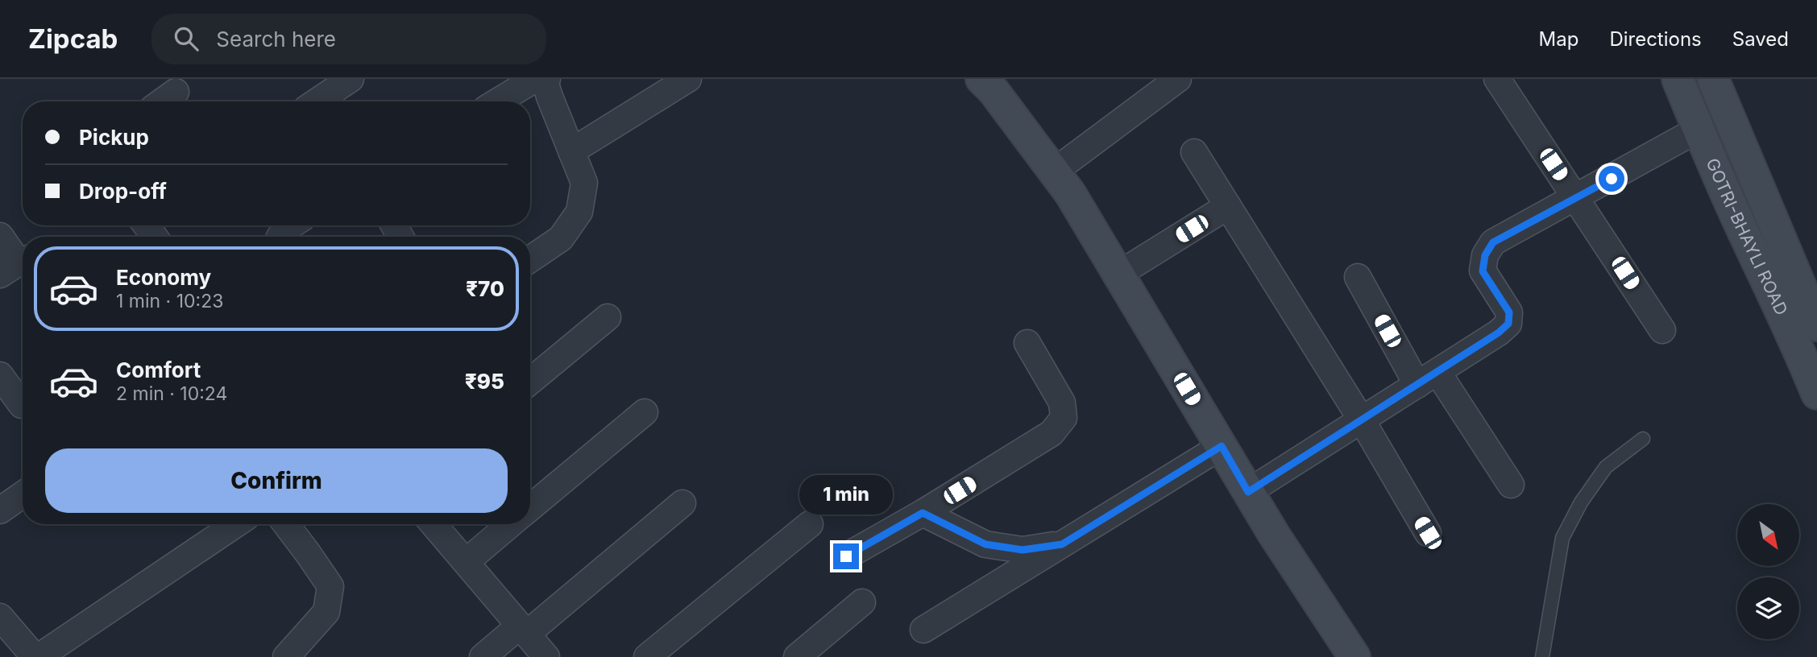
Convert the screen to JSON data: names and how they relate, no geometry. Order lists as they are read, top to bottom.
{
  "streets": {
    "street": ["GOTRI-BHAYLI ROAD"]
  },
  "north": "bottom right",
  "page": {
    "header": "Zipcab",
    "search": "Search here",
    "nav": ["Map", "Directions", "Saved"],
    "banner": ["Pickup", "Drop-off"],
    "list": [
      {
        "name": "Economy",
        "note": "1 min · 10:23",
        "value": "₹70"
      },
      {
        "name": "Comfort",
        "note": "2 min · 10:24",
        "value": "₹95"
      }
    ],
    "buttons": "Confirm",
    "bubble": "1 min"
  }
}
